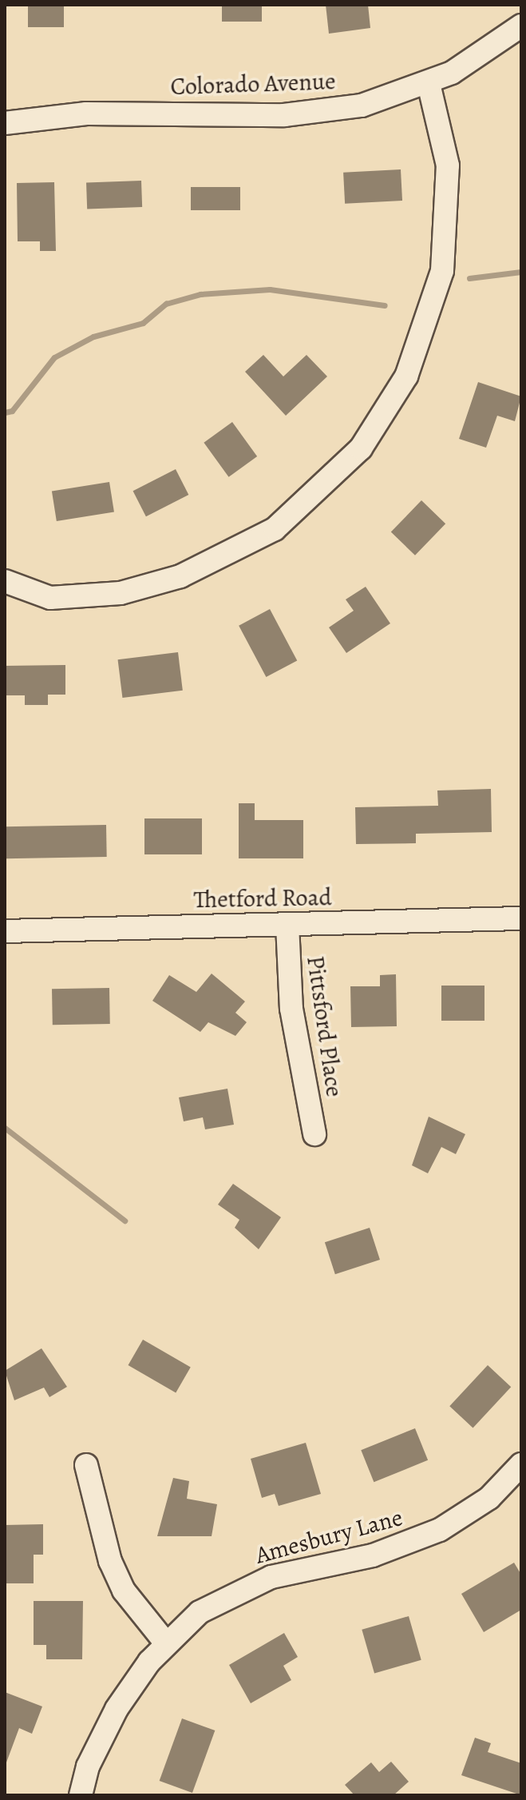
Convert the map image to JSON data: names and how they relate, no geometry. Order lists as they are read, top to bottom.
{
  "streets": {
    "street": [
      "Colorado Avenue",
      "Thetford Road",
      "Pittsford Place",
      "Amesbury Lane"
    ]
  },
  "crossings": [
    ["Thetford Road", "Pittsford Place"]
  ]
}
